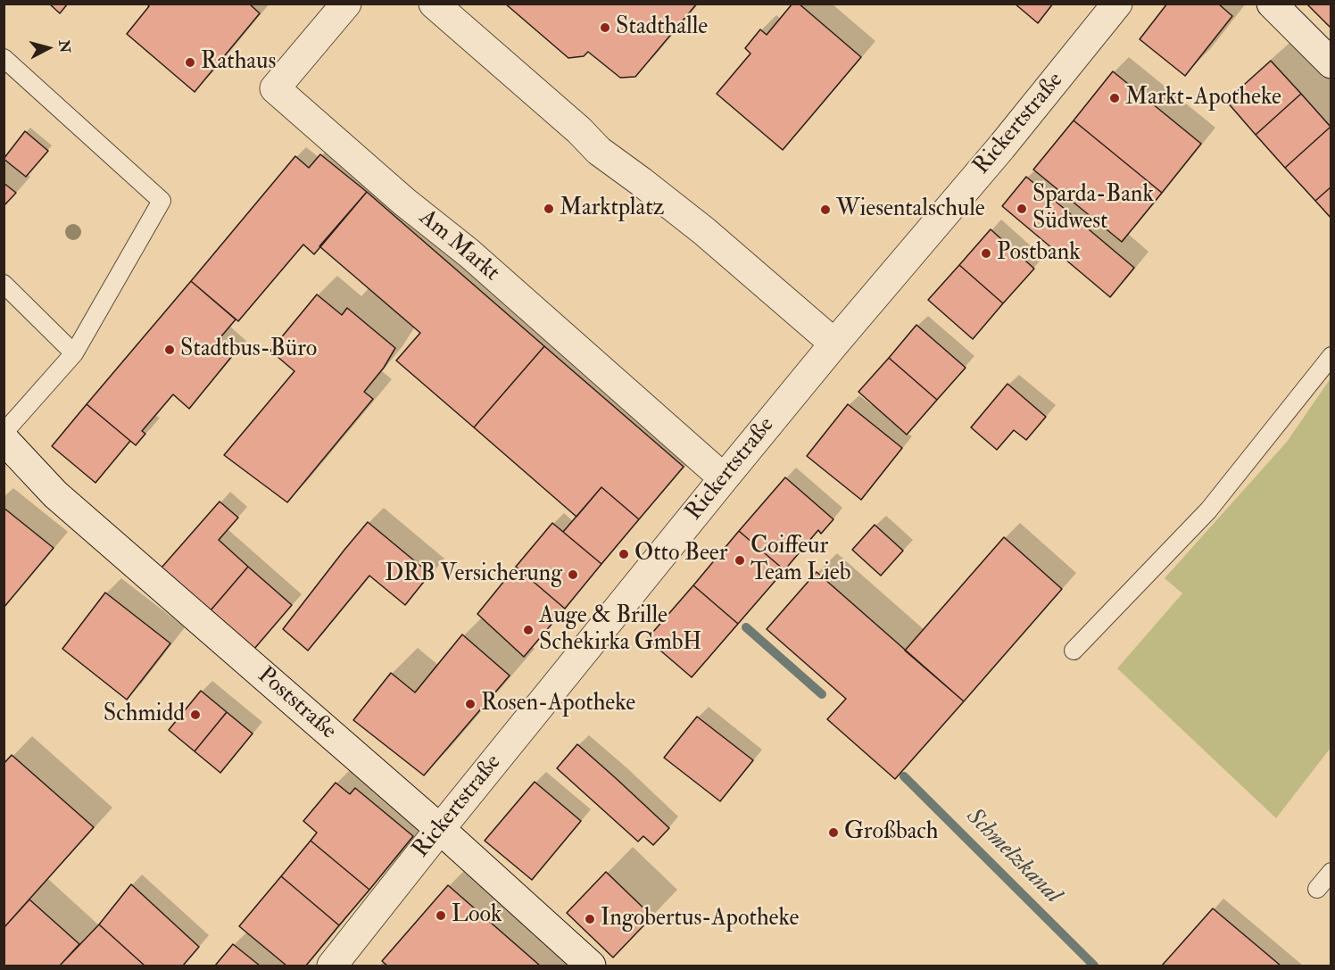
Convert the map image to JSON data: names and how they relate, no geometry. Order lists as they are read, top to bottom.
{
  "streets": {
    "street": ["Rickertstraße", "Am Markt", "Poststraße"]
  },
  "crossings": [
    ["Rickertstraße", "Am Markt"],
    ["Rickertstraße", "Poststraße"]
  ],
  "water": ["Schmelzkanal"],
  "places": [
    "Stadthalle",
    "Rathaus",
    "Markt-Apotheke",
    "Marktplatz",
    "Sparda-Bank Südwest",
    "Wiesentalschule",
    "Postbank",
    "Stadtbus-Büro",
    "Otto Beer",
    "Coiffeur Team Lieb",
    "DRB Versicherung",
    "Auge & Brille Schekirka GmbH",
    "Rosen-Apotheke",
    "Schmidd",
    "Großbach",
    "Look",
    "Ingobertus-Apotheke"
  ],
  "north": "right"
}
